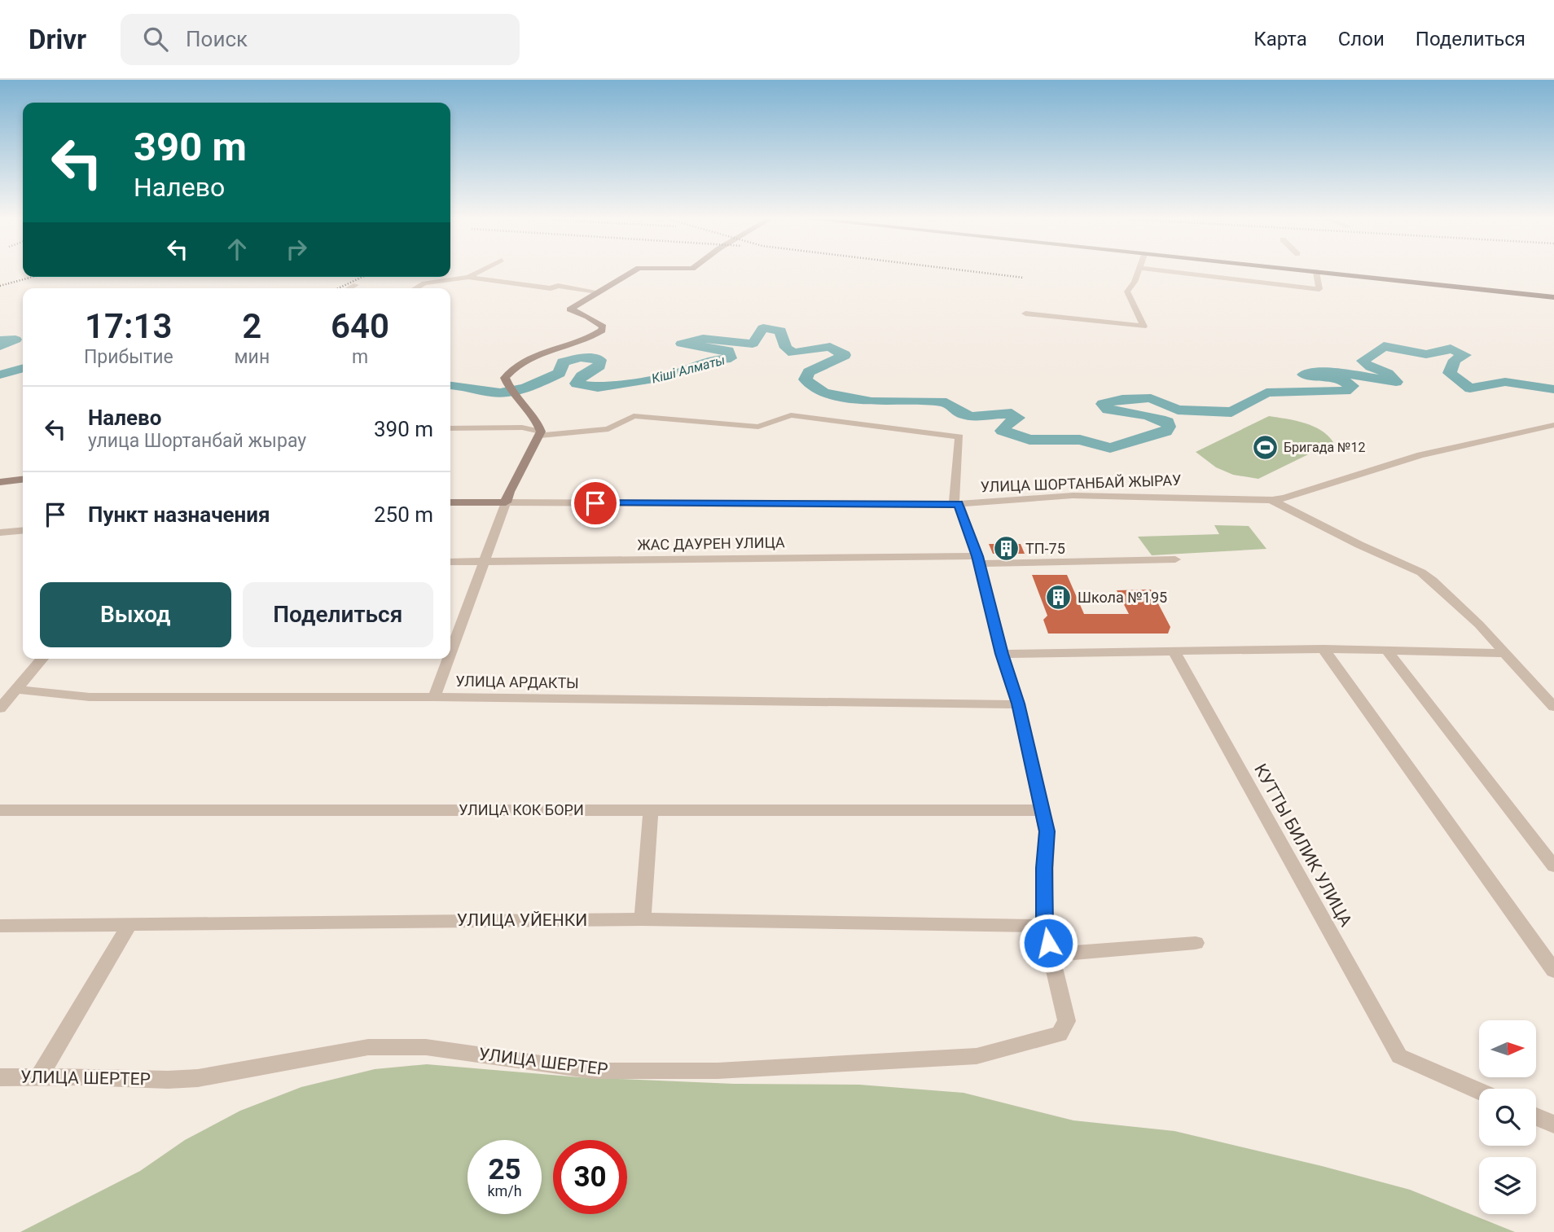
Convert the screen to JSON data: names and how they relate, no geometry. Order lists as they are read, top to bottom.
{
  "streets": {
    "street": [
      "УЛИЦА ШОРТАНБАЙ ЖЫРАУ",
      "ЖАС ДАУРЕН УЛИЦА",
      "УЛИЦА АРДАКТЫ",
      "УЛИЦА КОК БОРИ",
      "КУТТЫ БИЛИК УЛИЦА",
      "УЛИЦА УЙЕНКИ",
      "УЛИЦА ШЕРТЕР"
    ]
  },
  "crossings": [
    ["УЛИЦА ШОРТАНБАЙ ЖЫРАУ", "УЛИЦА ШЕРТЕР"],
    ["ЖАС ДАУРЕН УЛИЦА", "УЛИЦА ШЕРТЕР"],
    ["УЛИЦА АРДАКТЫ", "УЛИЦА ШЕРТЕР"],
    ["УЛИЦА КОК БОРИ", "УЛИЦА ШЕРТЕР"],
    ["УЛИЦА УЙЕНКИ", "УЛИЦА ШЕРТЕР"]
  ],
  "water": ["Кіші Алматы"],
  "places": {
    "sports": ["Бригада №12"],
    "building": ["ТП-75", "Школа №195"]
  },
  "north": "right",
  "page": {
    "header": "Drivr",
    "search": "Поиск",
    "nav": ["Карта", "Слои", "Поделиться"],
    "turn": ["390 m", "Налево"],
    "eta": [
      "17:13",
      "Прибытие",
      "2",
      "мин",
      "640",
      "m"
    ],
    "list": [
      {
        "name": "Налево",
        "note": "улица Шортанбай жырау",
        "value": "390 m"
      },
      {
        "name": "Пункт назначения",
        "value": "250 m"
      }
    ],
    "buttons": ["Выход", "Поделиться"],
    "speed": "25 km/h",
    "limit": "30"
  }
}
